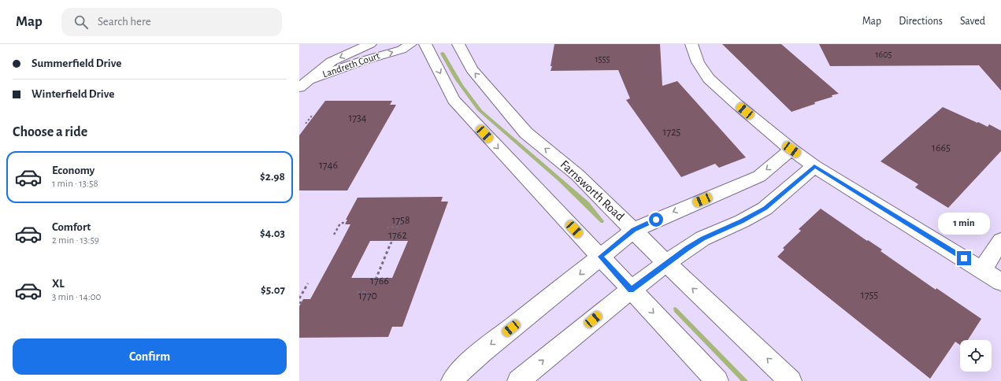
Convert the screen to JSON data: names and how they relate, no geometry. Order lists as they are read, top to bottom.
{
  "streets": {
    "street": ["Landreth Court", "Farnsworth Road"]
  },
  "house_numbers": [
    "1605",
    "1555",
    "1734",
    "1725",
    "1665",
    "1746",
    "1758",
    "1762",
    "1766",
    "1755",
    "1770"
  ],
  "page": {
    "header": "Map",
    "search": "Search here",
    "nav": ["Map", "Directions", "Saved"],
    "banner": ["Summerfield Drive", "Winterfield Drive"],
    "heading": "Choose a ride",
    "list": [
      {
        "name": "Economy",
        "note": "1 min · 13:58",
        "value": "$2.98"
      },
      {
        "name": "Comfort",
        "note": "2 min · 13:59",
        "value": "$4.03"
      },
      {
        "name": "XL",
        "note": "3 min · 14:00",
        "value": "$5.07"
      }
    ],
    "bubble": "1 min",
    "buttons": "Confirm"
  }
}
